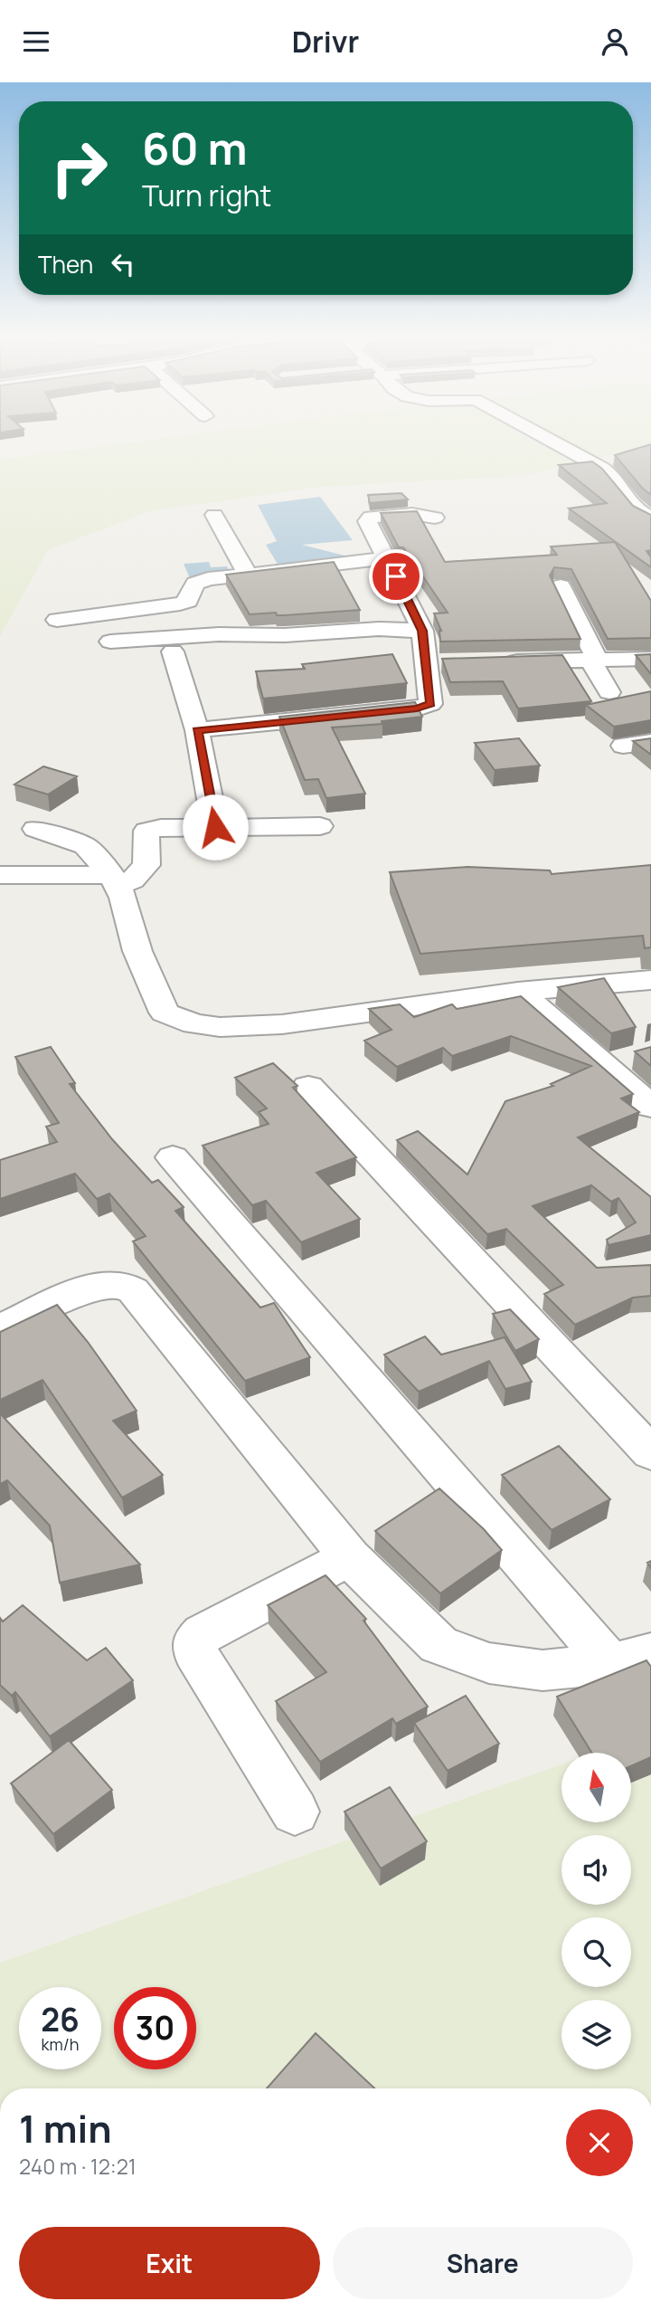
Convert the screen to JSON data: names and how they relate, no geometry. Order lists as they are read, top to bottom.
{
  "north": "top",
  "page": {
    "header": "Drivr",
    "turn": ["60 m", "Turn right"],
    "then": "Then",
    "speed": "26 km/h",
    "limit": "30",
    "heading": ["1 min", "240 m · 12:21"],
    "buttons": ["Exit", "Share"]
  }
}
